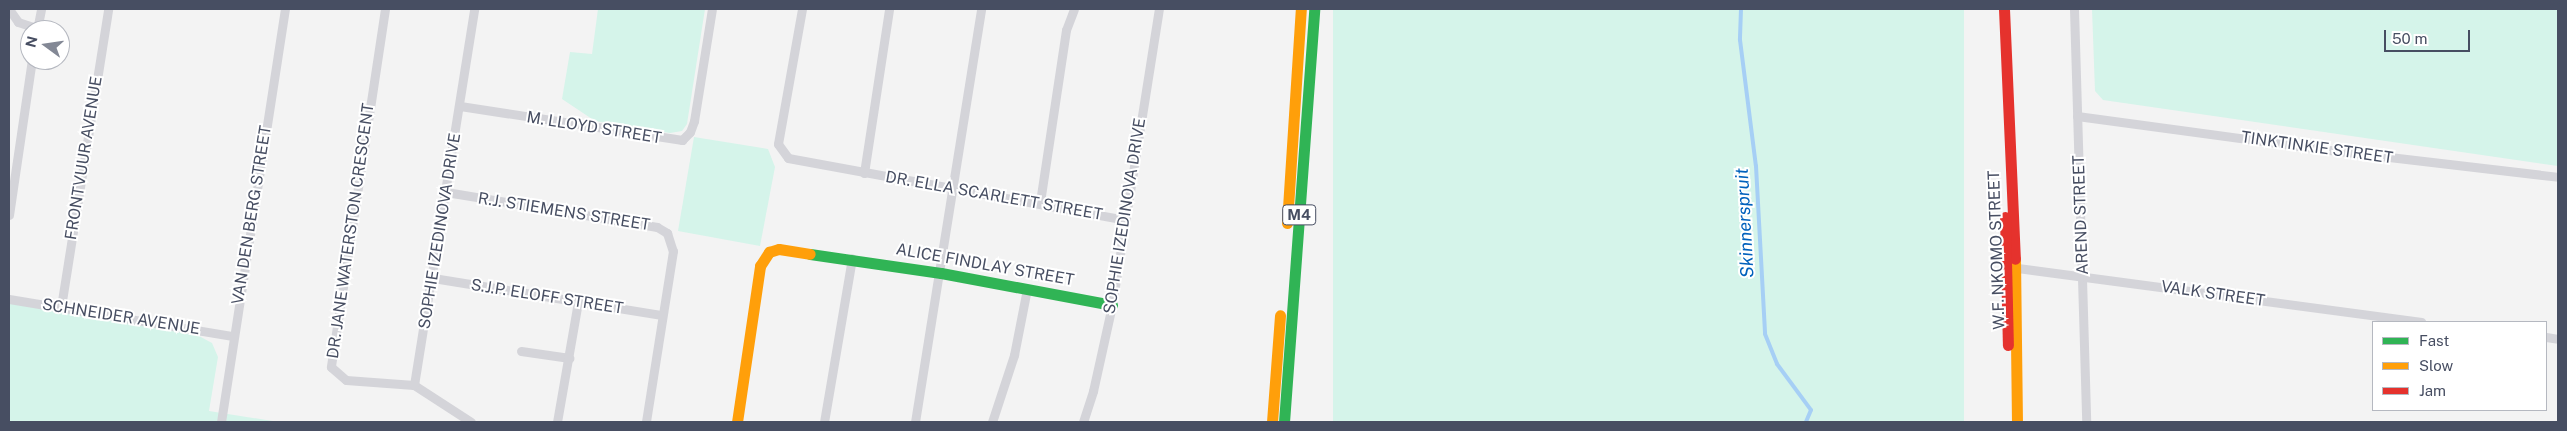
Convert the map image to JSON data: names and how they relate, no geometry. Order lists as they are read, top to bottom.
{
  "streets": {
    "main road": ["M4", "W.F. NKOMO STREET", "ALICE FINDLAY STREET"],
    "street": [
      "M. LLOYD STREET",
      "TINKTINKIE STREET",
      "FRONTVUUR AVENUE",
      "DR. ELLA SCARLETT STREET",
      "R.J. STIEMENS STREET",
      "VAN DEN BERG STREET",
      "AREND STREET",
      "SOPHIE IZEDINOVA DRIVE",
      "DR. JANE WATERSTON CRESCENT",
      "VALK STREET",
      "S.J.P. ELOFF STREET",
      "SCHNEIDER AVENUE"
    ]
  },
  "crossings": [
    ["M. LLOYD STREET", "SOPHIE IZEDINOVA DRIVE"],
    ["TINKTINKIE STREET", "AREND STREET"],
    ["FRONTVUUR AVENUE", "SCHNEIDER AVENUE"],
    ["DR. ELLA SCARLETT STREET", "SOPHIE IZEDINOVA DRIVE"],
    ["R.J. STIEMENS STREET", "SOPHIE IZEDINOVA DRIVE"],
    ["R.J. STIEMENS STREET", "S.J.P. ELOFF STREET"],
    ["VAN DEN BERG STREET", "SCHNEIDER AVENUE"],
    ["AREND STREET", "VALK STREET"],
    ["SOPHIE IZEDINOVA DRIVE", "DR. JANE WATERSTON CRESCENT"],
    ["SOPHIE IZEDINOVA DRIVE", "ALICE FINDLAY STREET"],
    ["SOPHIE IZEDINOVA DRIVE", "S.J.P. ELOFF STREET"],
    ["W.F. NKOMO STREET", "VALK STREET"]
  ],
  "water": ["Skinnerspruit"],
  "legend": ["Fast", "Slow", "Jam"],
  "scale_bar": "50 m",
  "north": "left"
}
